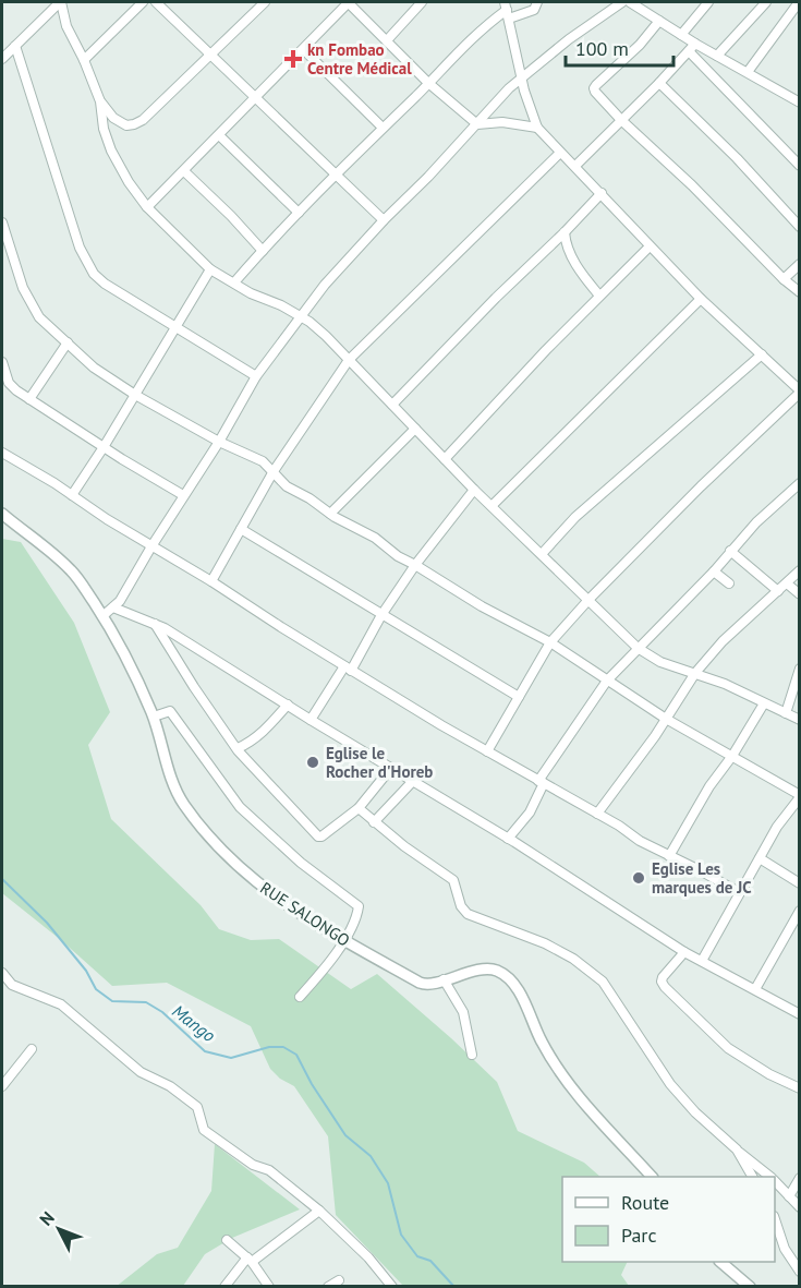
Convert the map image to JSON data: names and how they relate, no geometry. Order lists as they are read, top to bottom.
{
  "streets": {
    "street": ["RUE SALONGO"]
  },
  "water": ["Mango"],
  "places": {
    "health": ["kn Fombao Centre Médical"],
    "other": ["Eglise le Rocher d'Horeb", "Eglise Les marques de JC"]
  },
  "legend": ["Route", "Parc"],
  "scale_bar": "100 m",
  "north": "top left"
}
